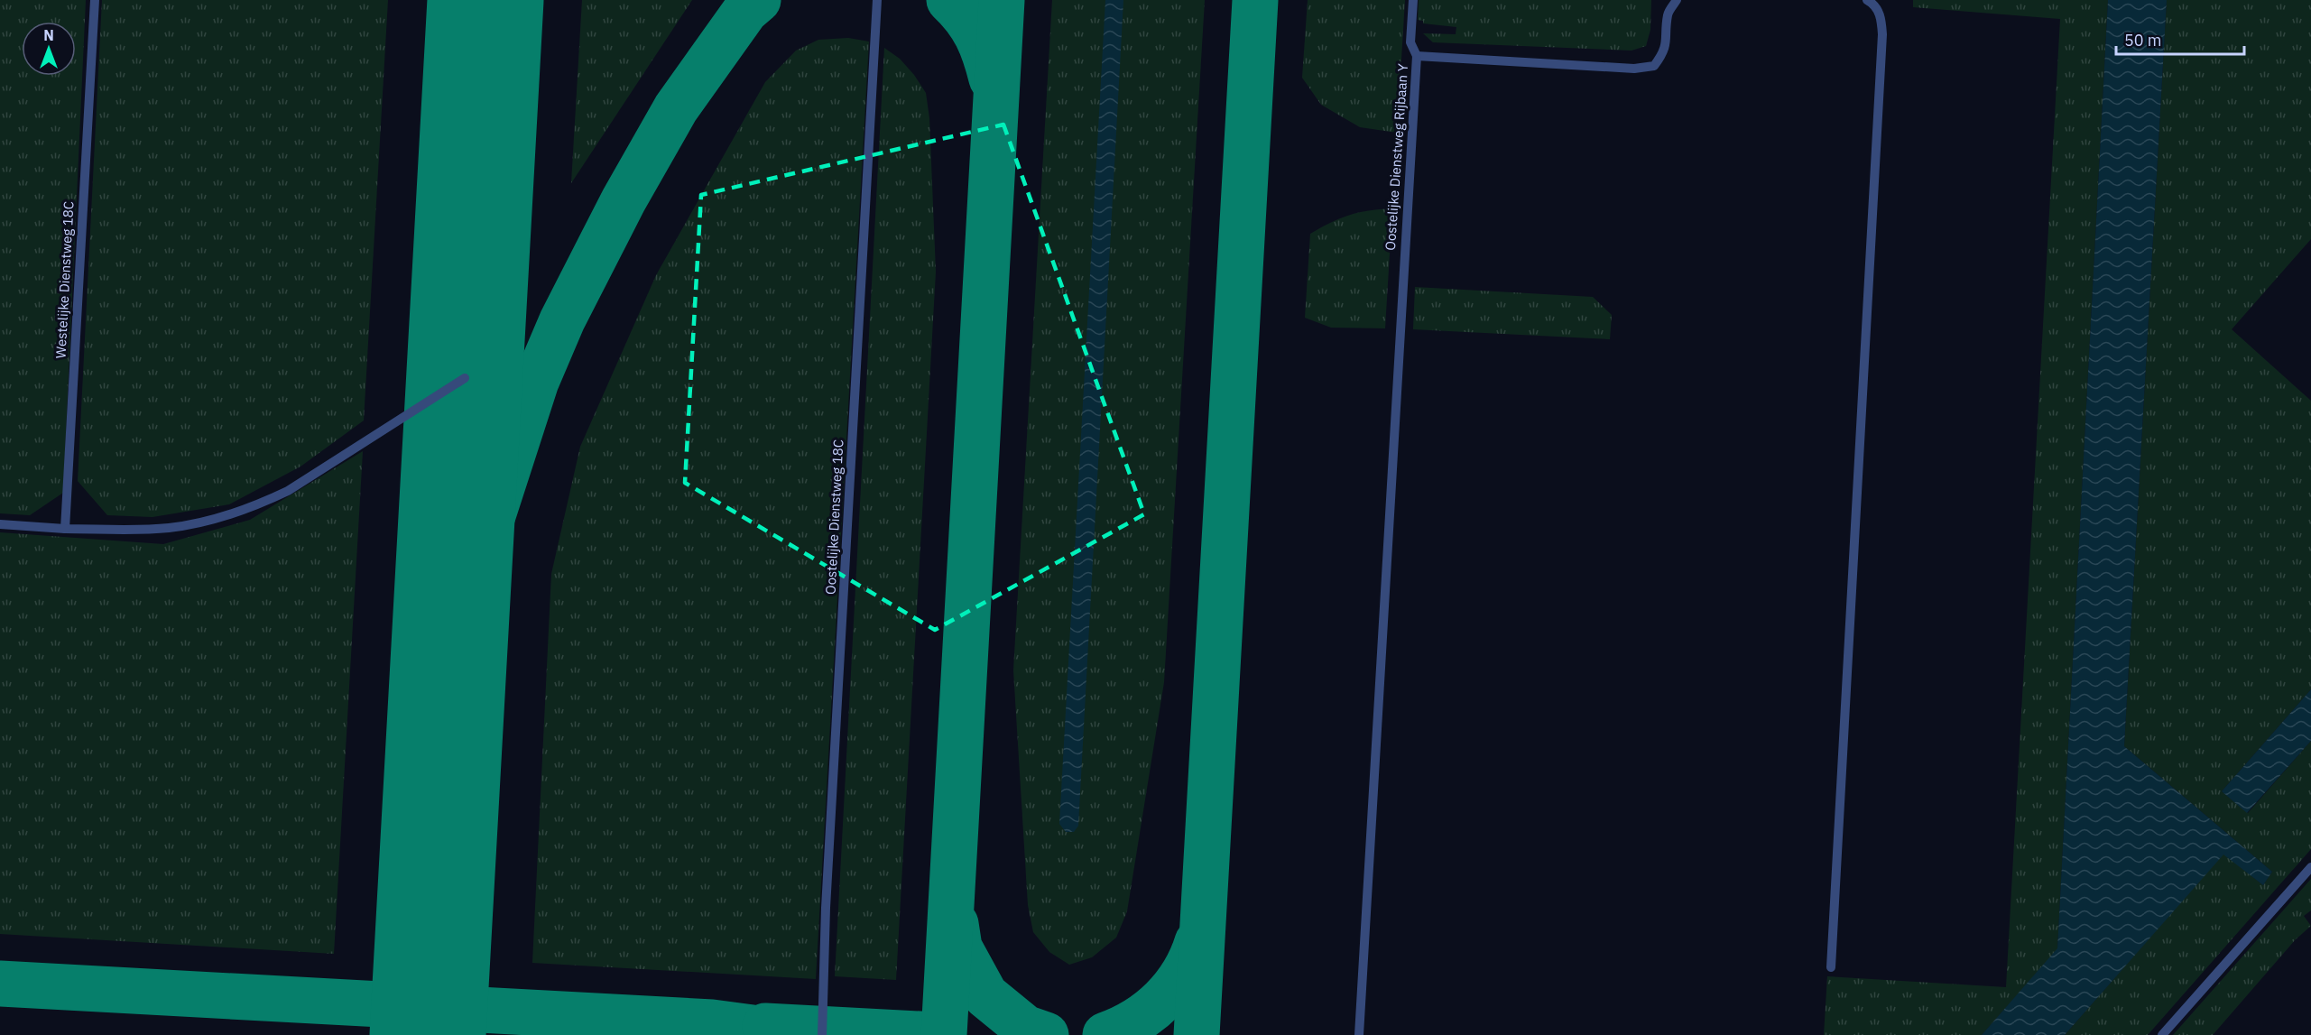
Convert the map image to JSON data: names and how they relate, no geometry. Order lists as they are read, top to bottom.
{
  "streets": {
    "lane": ["Oostelijke Dienstweg Rijbaan Y", "Westelijke Dienstweg 18C", "Oostelijke Dienstweg 18C"]
  },
  "scale_bar": "50 m",
  "north": "top"
}
